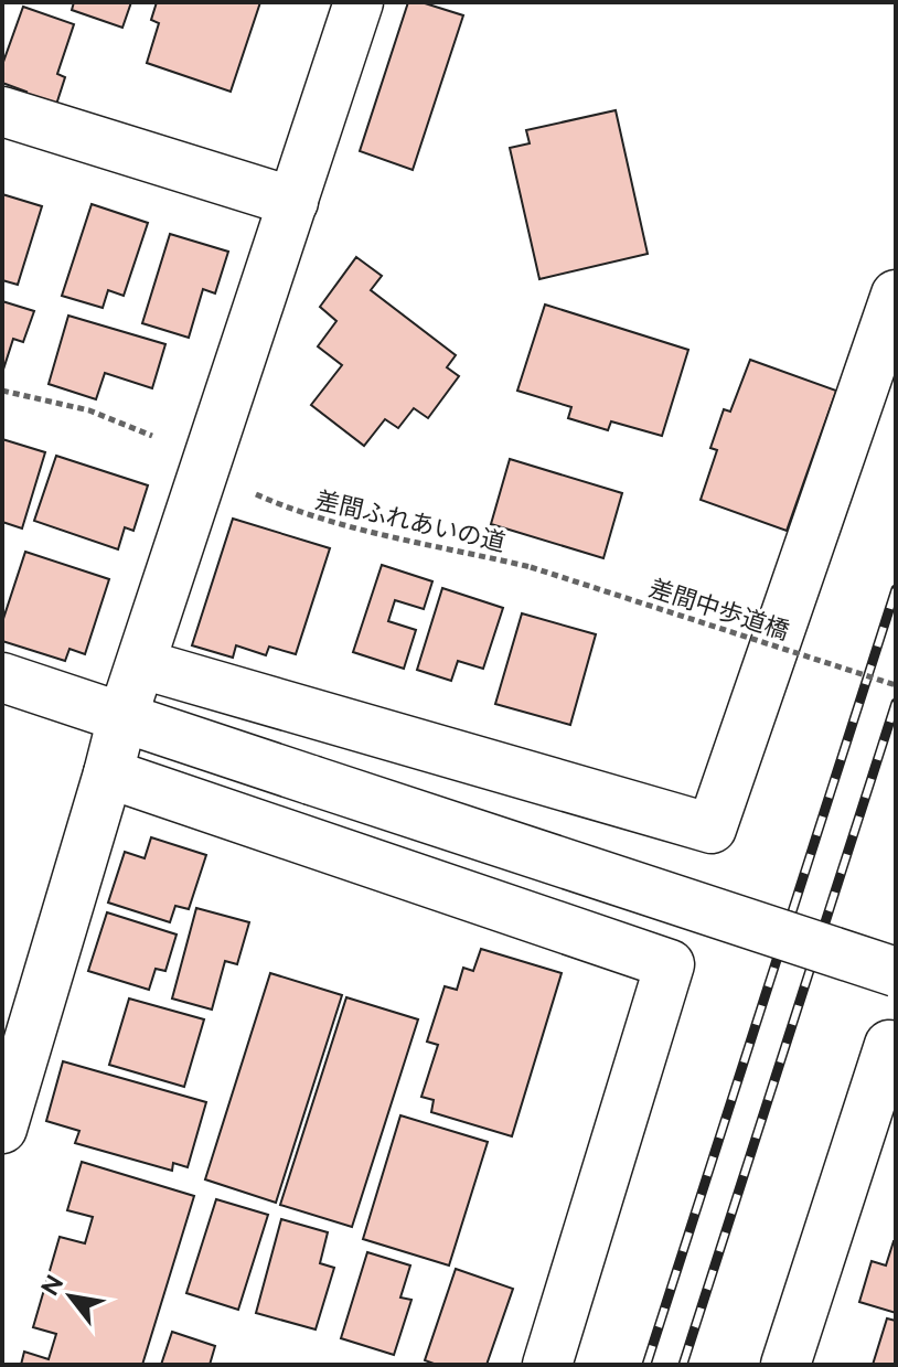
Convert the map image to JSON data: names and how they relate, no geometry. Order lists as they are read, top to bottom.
{
  "streets": {
    "path": ["差間ふれあいの道", "差間中歩道橋"]
  },
  "crossings": [
    ["差間ふれあいの道", "差間中歩道橋"]
  ],
  "north": "top left"
}
